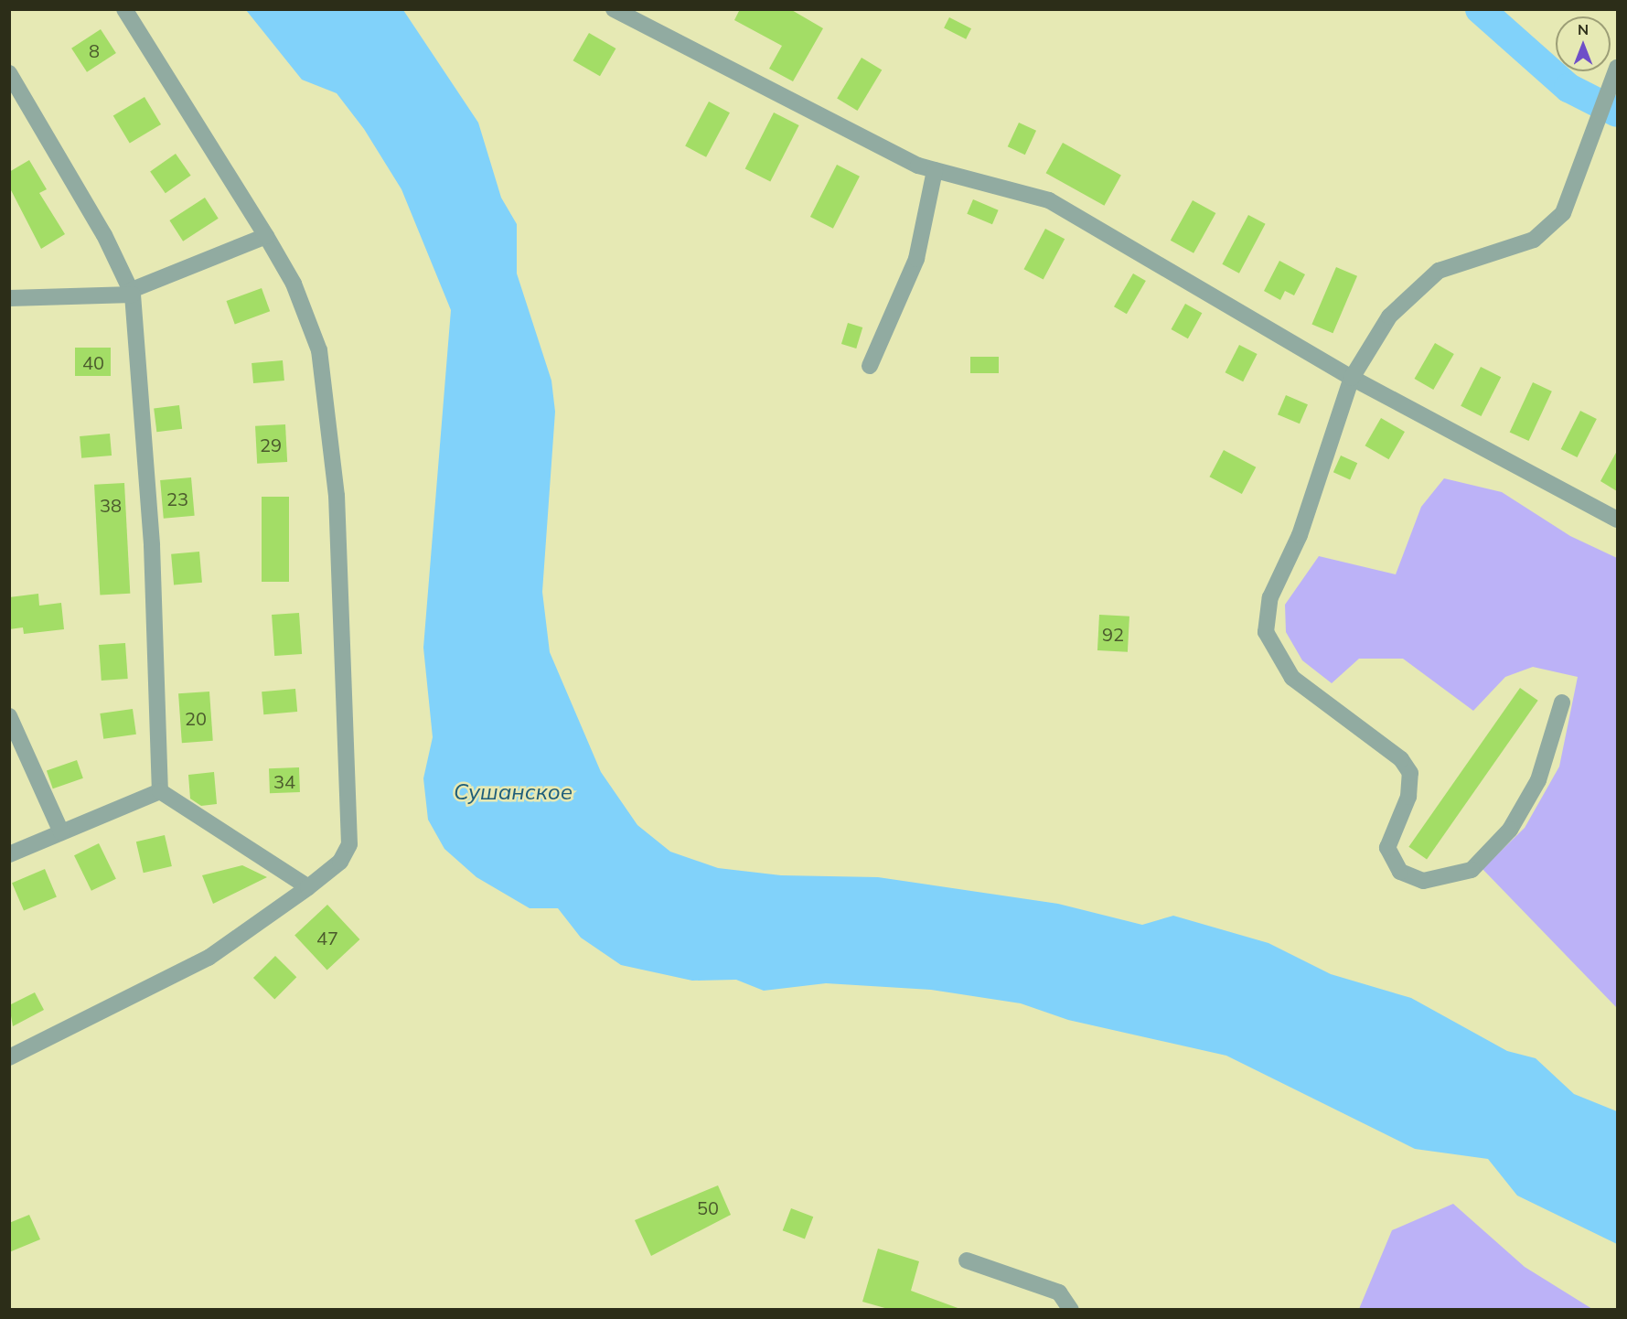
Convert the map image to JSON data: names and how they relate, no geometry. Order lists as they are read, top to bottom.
{
  "water": ["Сушанское"],
  "house_numbers": [
    "8",
    "40",
    "29",
    "23",
    "38",
    "92",
    "20",
    "34",
    "47",
    "50"
  ],
  "north": "top"
}
